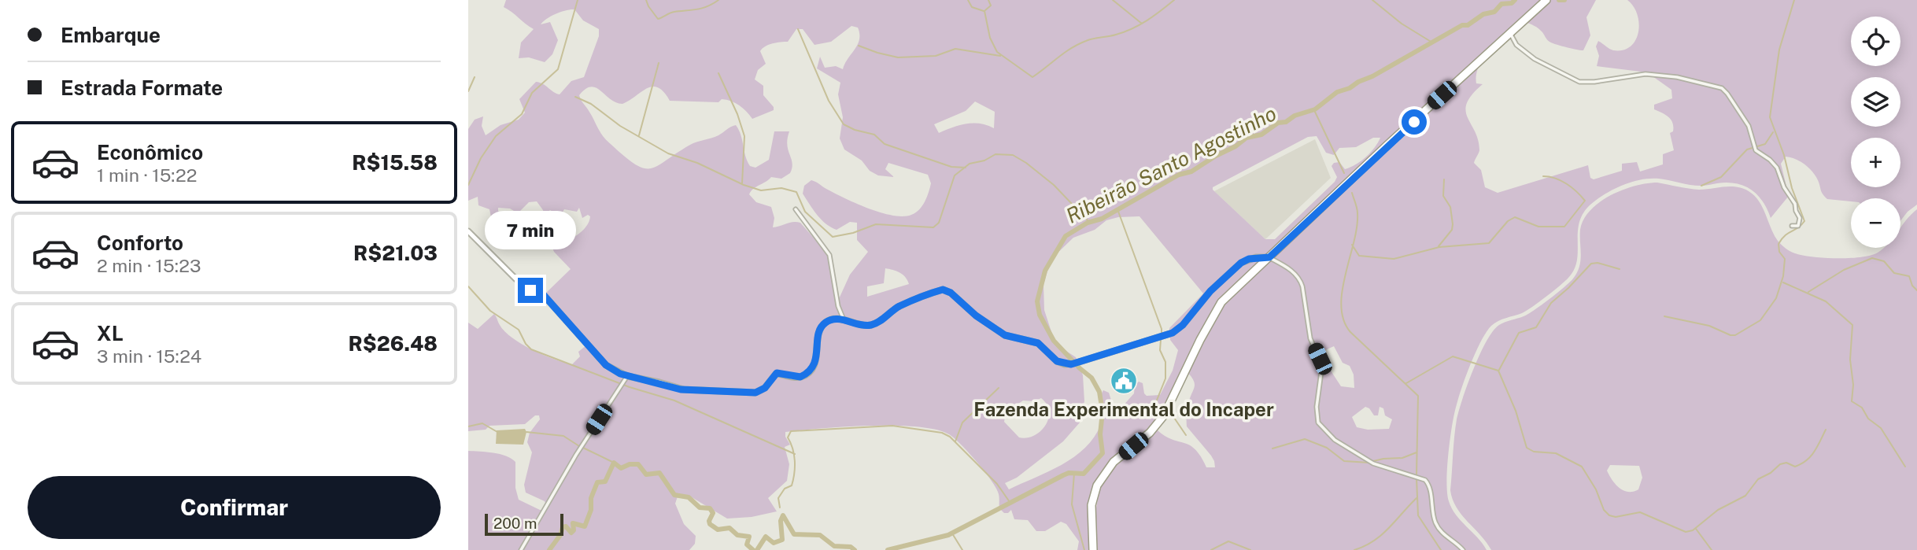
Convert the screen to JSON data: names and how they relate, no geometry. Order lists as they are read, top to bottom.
{
  "water": ["Ribeirão Santo Agostinho"],
  "places": {
    "public building": ["Fazenda Experimental do Incaper"]
  },
  "scale_bar": "200 m",
  "page": {
    "banner": ["Embarque", "Estrada Formate"],
    "map_buttons": ["+", "−"],
    "list": [
      {
        "name": "Econômico",
        "note": "1 min · 15:22",
        "value": "R$15.58"
      },
      {
        "name": "Conforto",
        "note": "2 min · 15:23",
        "value": "R$21.03"
      },
      {
        "name": "XL",
        "note": "3 min · 15:24",
        "value": "R$26.48"
      }
    ],
    "bubble": "7 min",
    "buttons": "Confirmar",
    "scale": "200 m"
  }
}
